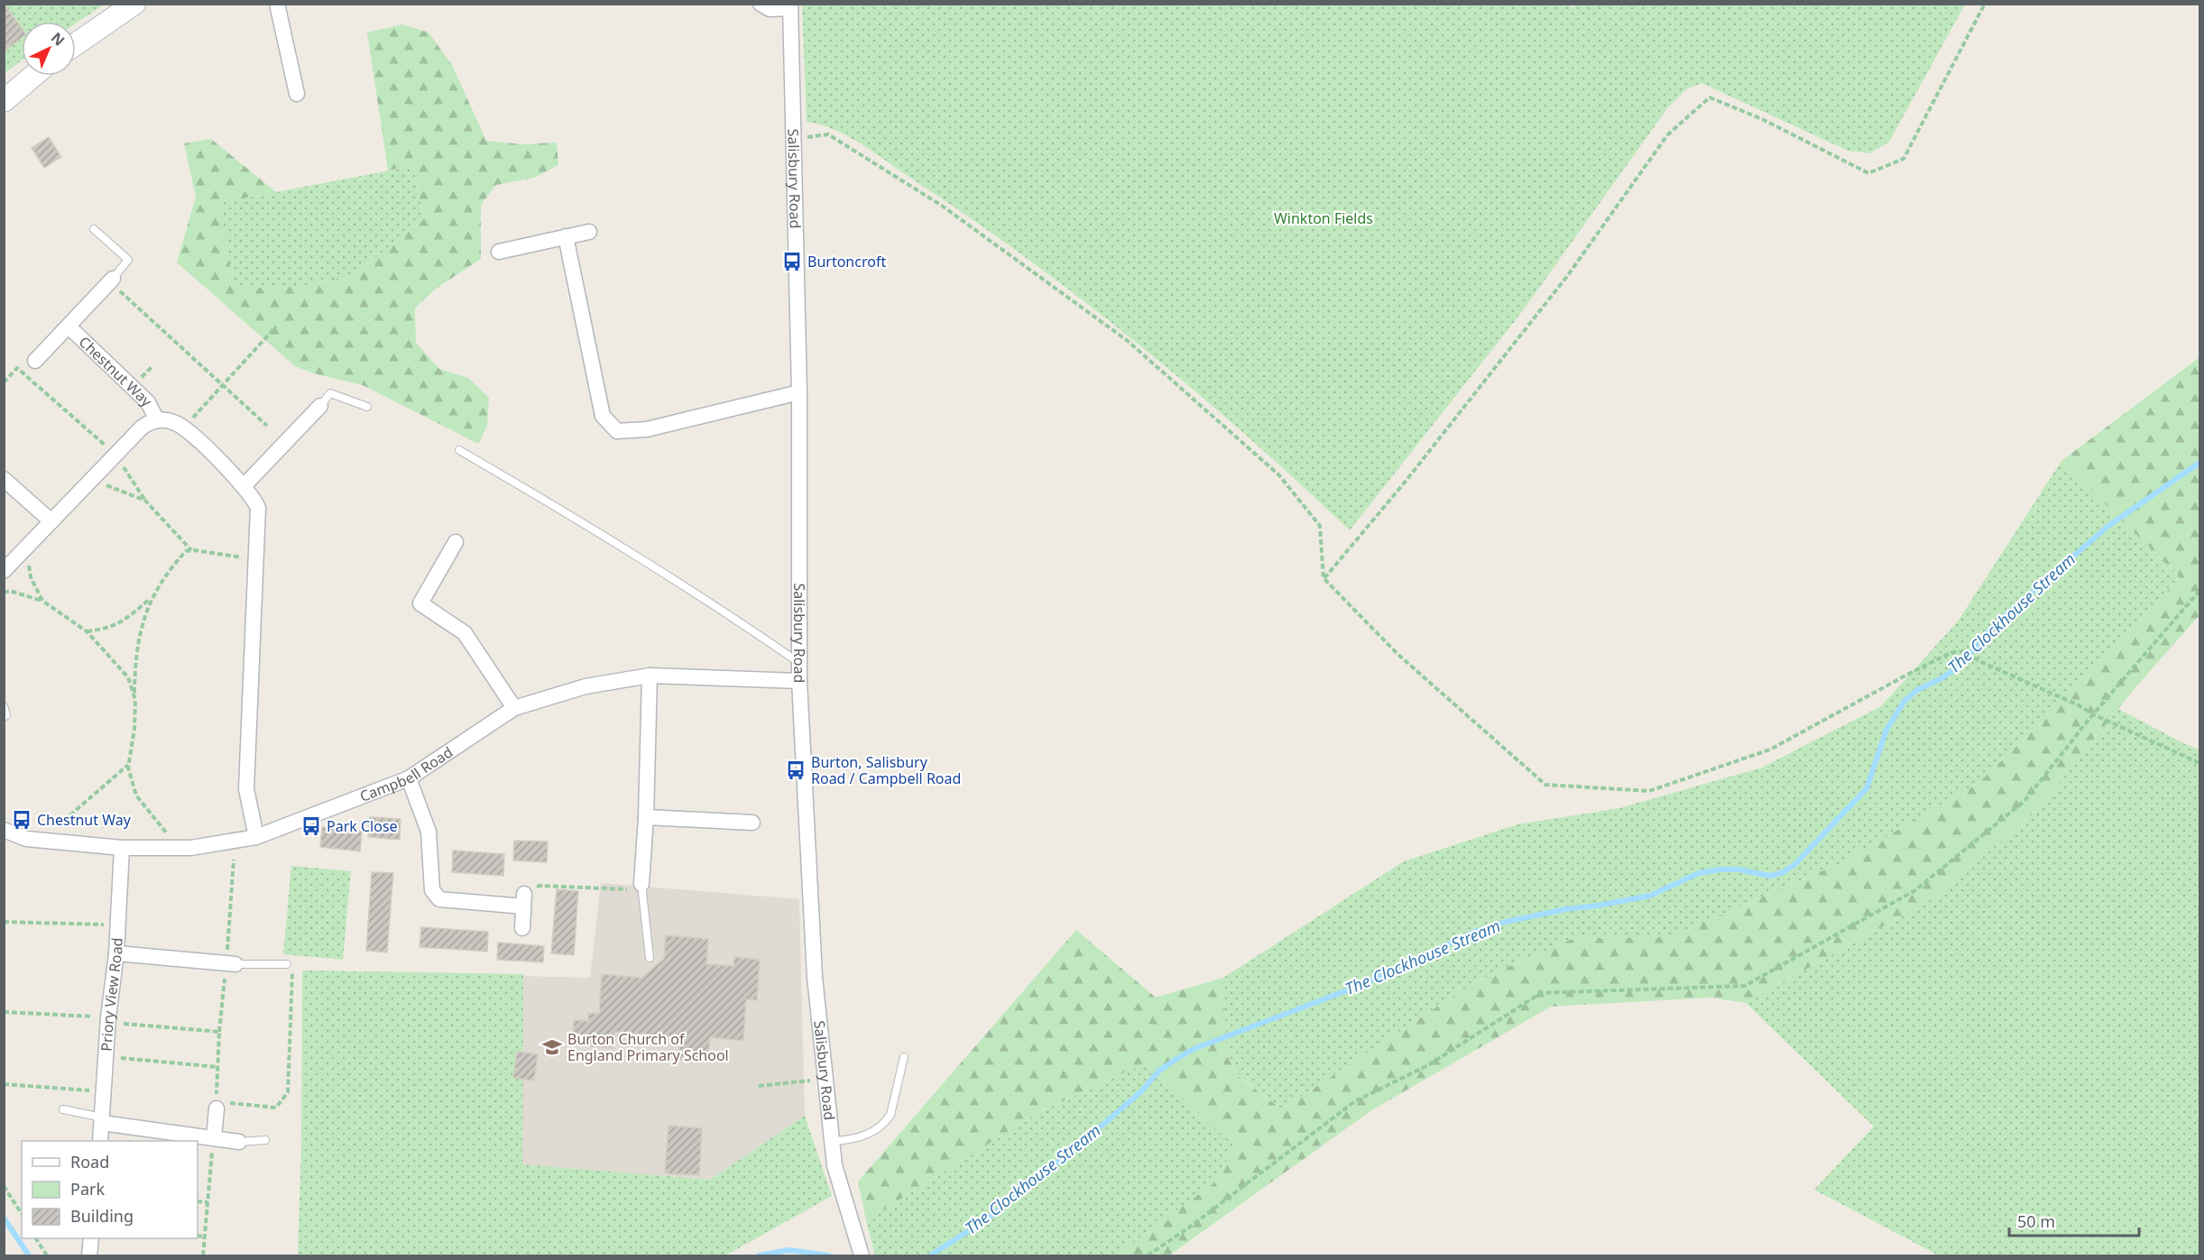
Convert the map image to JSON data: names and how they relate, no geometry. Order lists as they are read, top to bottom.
{
  "streets": {
    "street": [
      "Salisbury Road",
      "Chestnut Way",
      "Campbell Road",
      "Priory View Road"
    ]
  },
  "crossings": [
    ["Salisbury Road", "Campbell Road"],
    ["Chestnut Way", "Campbell Road"],
    ["Campbell Road", "Priory View Road"]
  ],
  "water": ["The Clockhouse Stream"],
  "parks": ["Winkton Fields"],
  "places": {
    "bus stop": [
      "Burtoncroft",
      "Burton, Salisbury Road / Campbell Road",
      "Chestnut Way",
      "Park Close"
    ],
    "school or university": ["Burton Church of England Primary School"]
  },
  "legend": ["Road", "Park", "Building"],
  "scale_bar": "50 m",
  "north": "top right"
}
